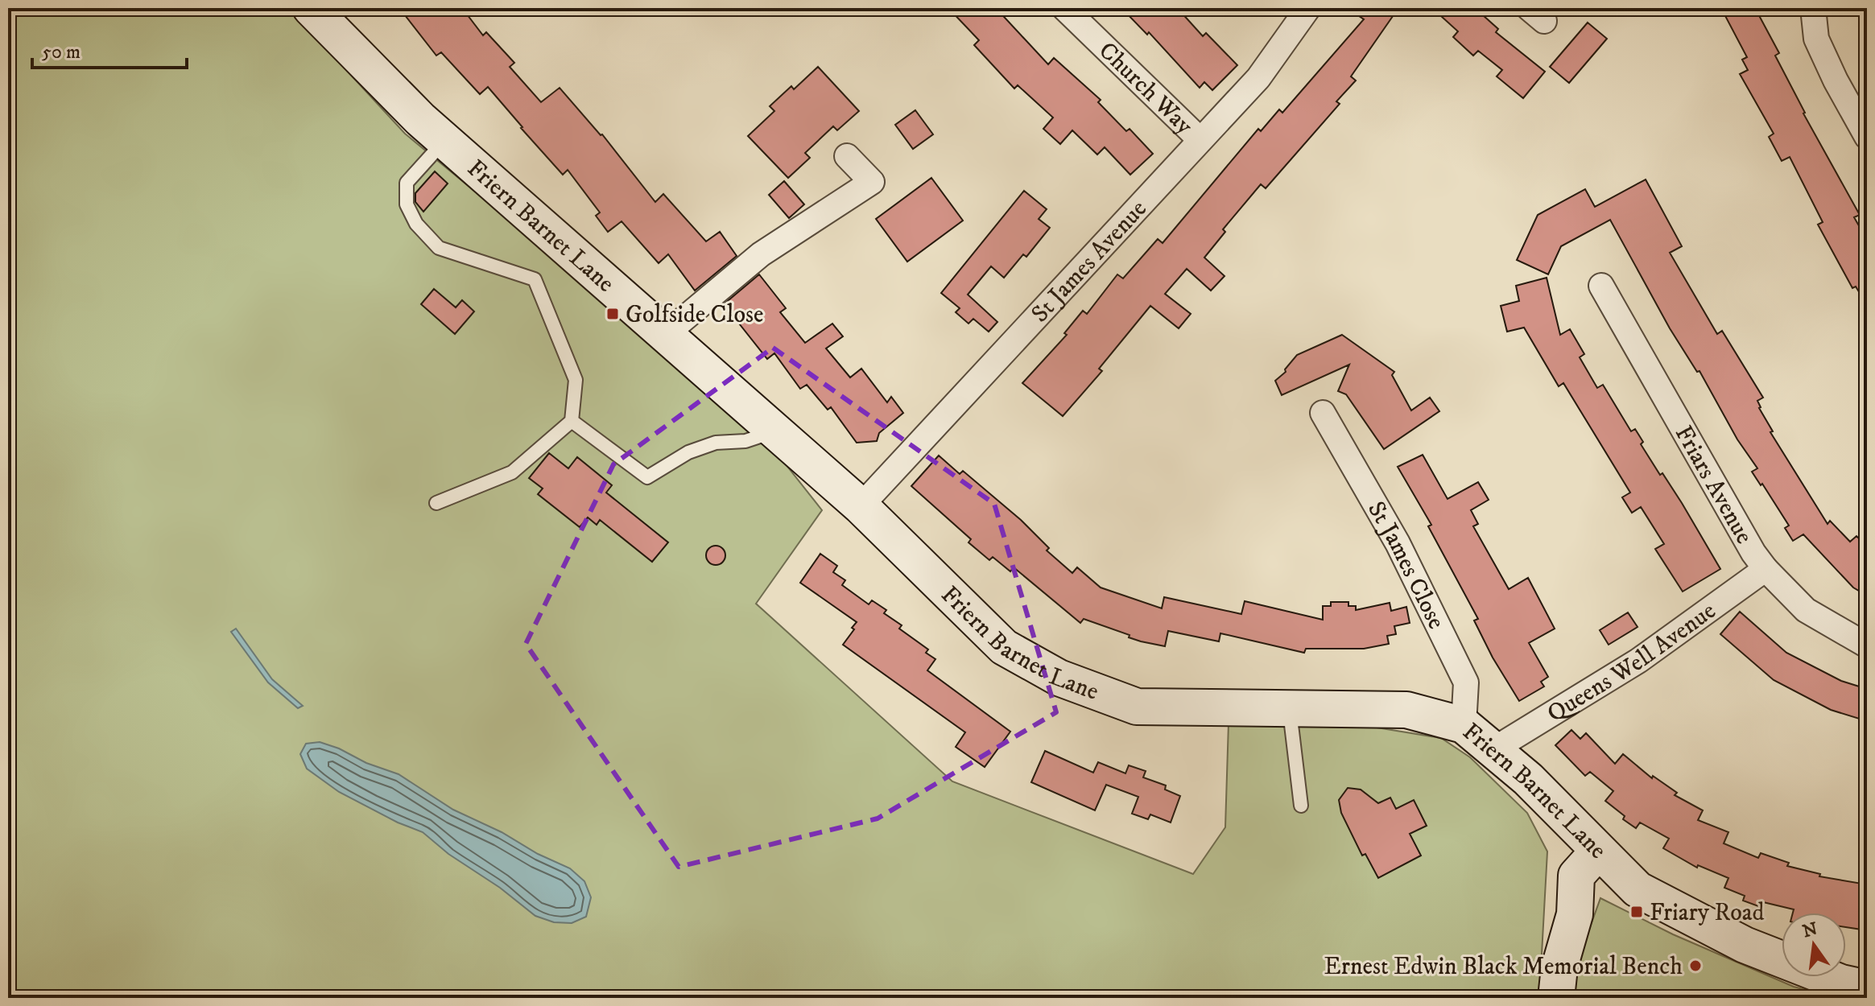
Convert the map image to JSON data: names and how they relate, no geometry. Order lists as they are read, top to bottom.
{
  "streets": {
    "main road": ["Friern Barnet Lane"],
    "street": [
      "Church Way",
      "St James Avenue",
      "Friars Avenue",
      "St James Close",
      "Queens Well Avenue"
    ]
  },
  "crossings": [
    ["Church Way", "St James Avenue"],
    ["Friern Barnet Lane", "St James Avenue"],
    ["Friern Barnet Lane", "St James Close"],
    ["Friern Barnet Lane", "Queens Well Avenue"],
    ["Friars Avenue", "Queens Well Avenue"]
  ],
  "places": {
    "transit": ["Golfside Close", "Friary Road"],
    "other": ["Ernest Edwin Black Memorial Bench"]
  },
  "scale_bar": "50 m",
  "north": "top"
}
